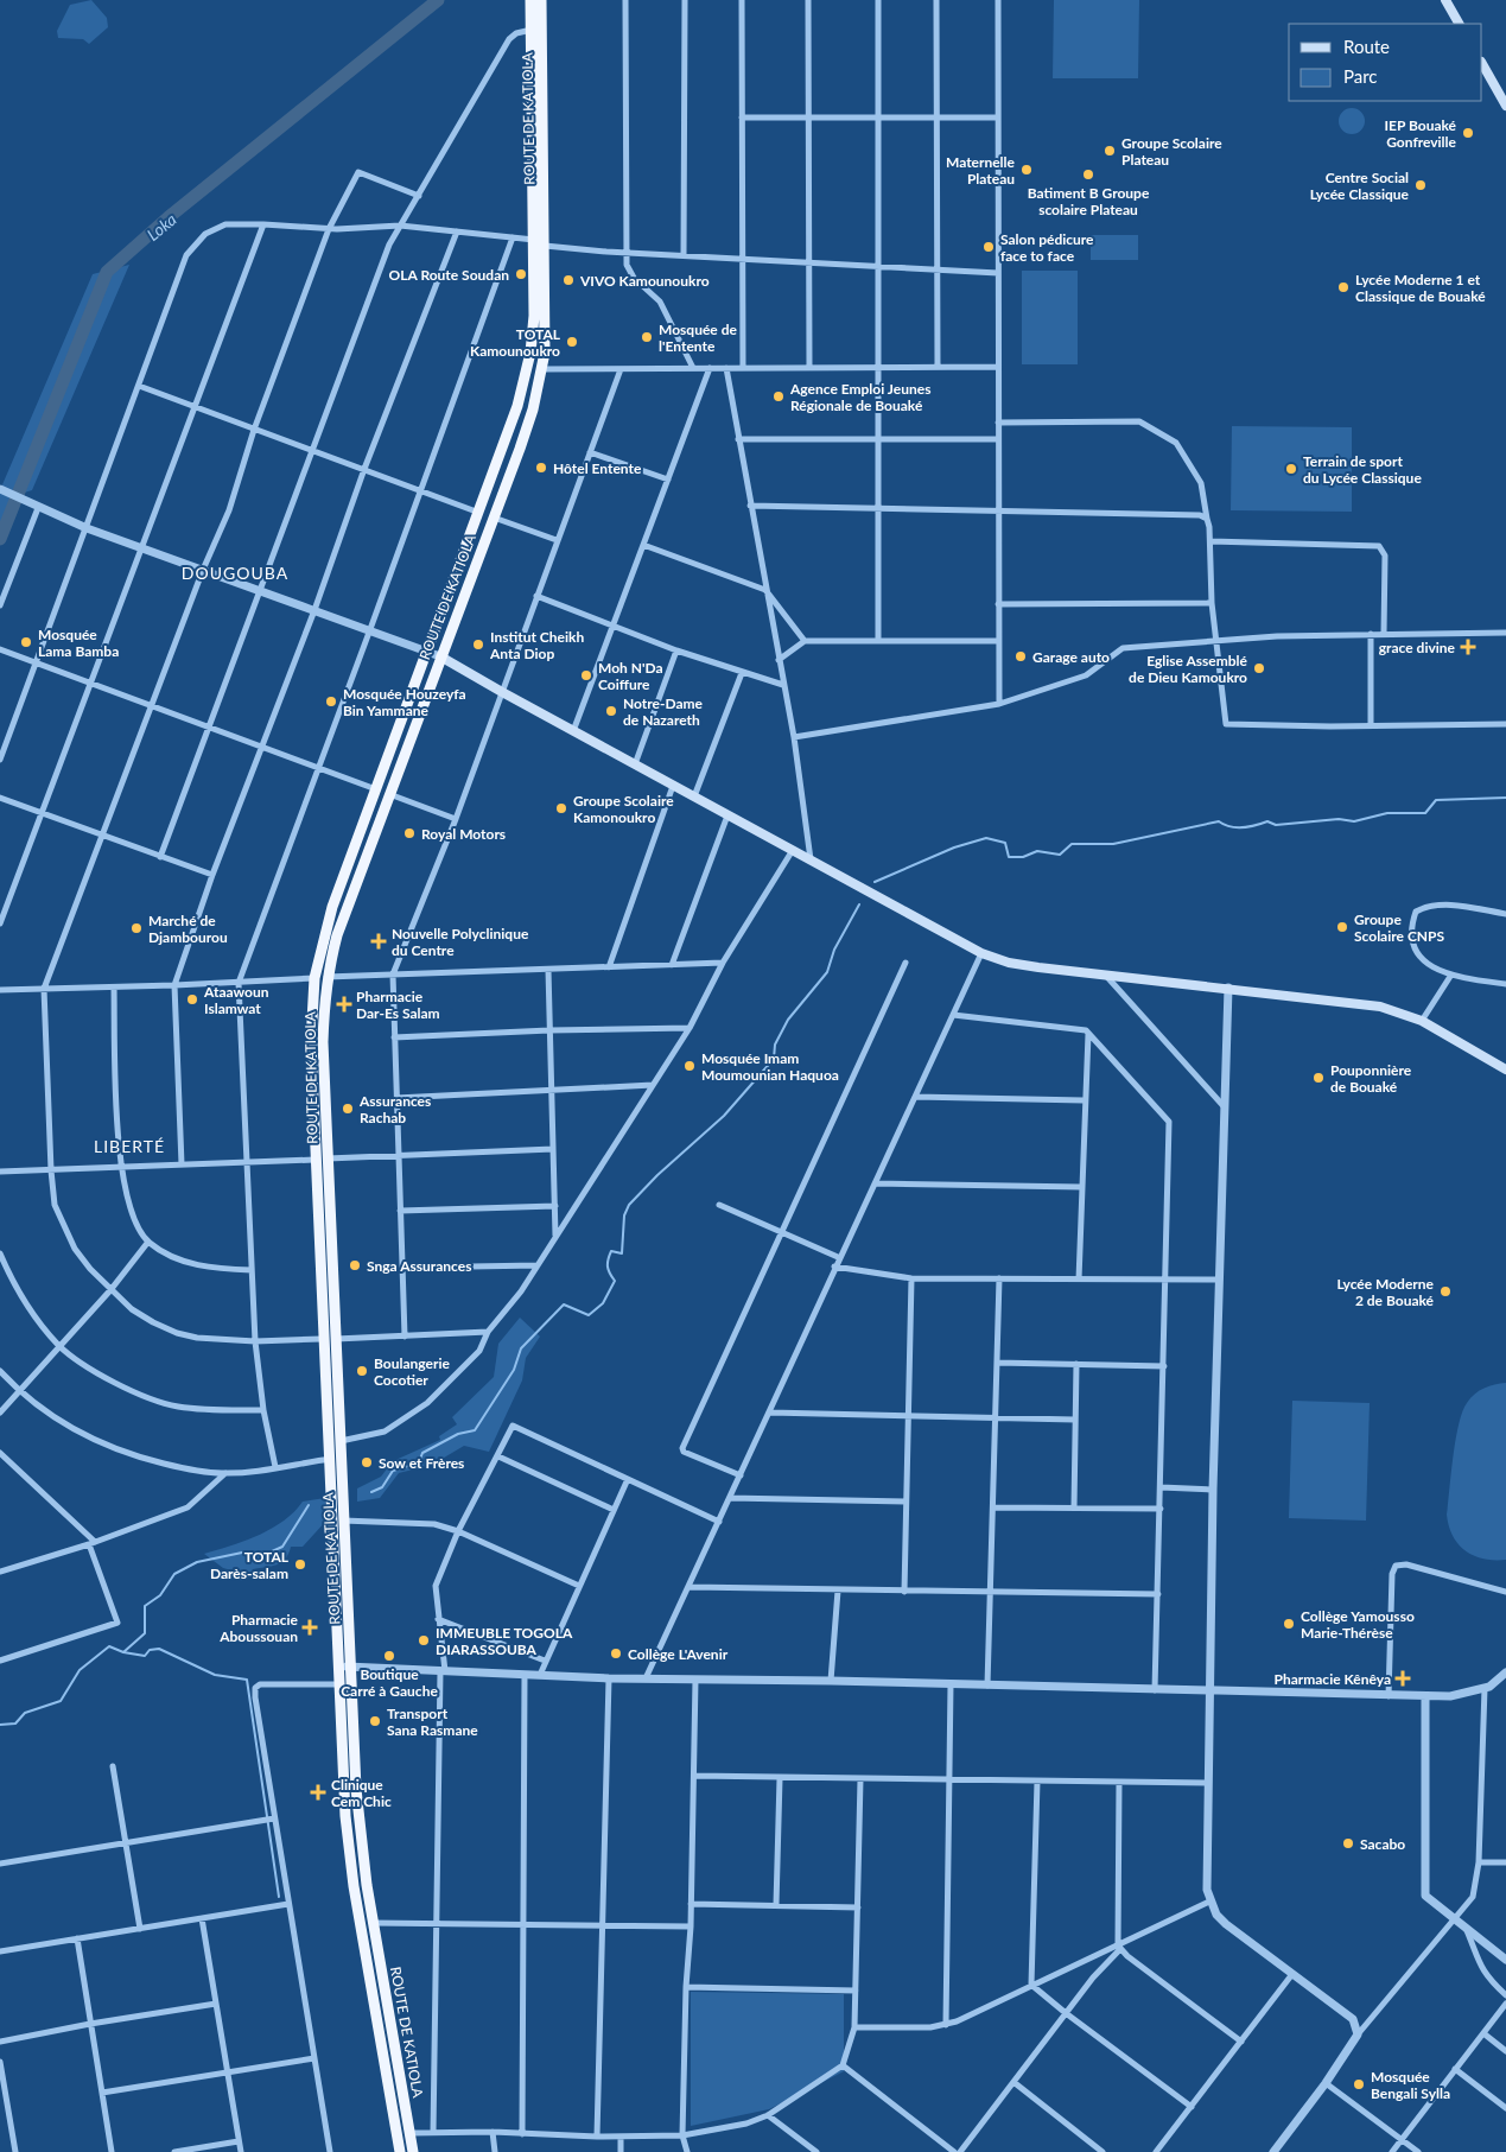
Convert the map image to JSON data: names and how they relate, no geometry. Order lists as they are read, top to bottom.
{
  "streets": {
    "highway": ["ROUTE DE KATIOLA"]
  },
  "districts": ["DOUGOUBA", "LIBERTÉ"],
  "water": ["Loka"],
  "places": {
    "other": [
      "IEP Bouaké Gonfreville",
      "Groupe Scolaire Plateau",
      "Maternelle Plateau",
      "Batiment B Groupe scolaire Plateau",
      "Centre Social Lycée Classique",
      "Salon pédicure face to face",
      "OLA Route Soudan",
      "VIVO Kamounoukro",
      "Lycée Moderne 1 et Classique de Bouaké",
      "Mosquée de l'Entente",
      "TOTAL Kamounoukro",
      "Agence Emploi Jeunes Régionale de Bouaké",
      "Hôtel Entente",
      "Terrain de sport du Lycée Classique",
      "Mosquée Lama Bamba",
      "Institut Cheikh Anta Diop",
      "Garage auto",
      "Eglise Assemblé de Dieu Kamoukro",
      "Moh N'Da Coiffure",
      "Mosquée Houzeyfa Bin Yammane",
      "Notre-Dame de Nazareth",
      "Groupe Scolaire Kamonoukro",
      "Royal Motors",
      "Groupe Scolaire CNPS",
      "Marché de Djambourou",
      "Ataawoun Islamwat",
      "Mosquée Imam Moumounian Haquoa",
      "Pouponnière de Bouaké",
      "Assurances Rachab",
      "Snga Assurances",
      "Lycée Moderne 2 de Bouaké",
      "Boulangerie Cocotier",
      "Sow et Frères",
      "TOTAL Darès-salam",
      "Collège Yamousso Marie-Thérèse",
      "IMMEUBLE TOGOLA DIARASSOUBA",
      "Collège L'Avenir",
      "Boutique Carré à Gauche",
      "Transport Sana Rasmane",
      "Sacabo",
      "Mosquée Bengali Sylla"
    ],
    "health": [
      "grace divine",
      "Nouvelle Polyclinique du Centre",
      "Pharmacie Dar-Es Salam",
      "Pharmacie Aboussouan",
      "Pharmacie Kênêya",
      "Clinique Cem Chic"
    ]
  },
  "legend": ["Route", "Parc"]
}
